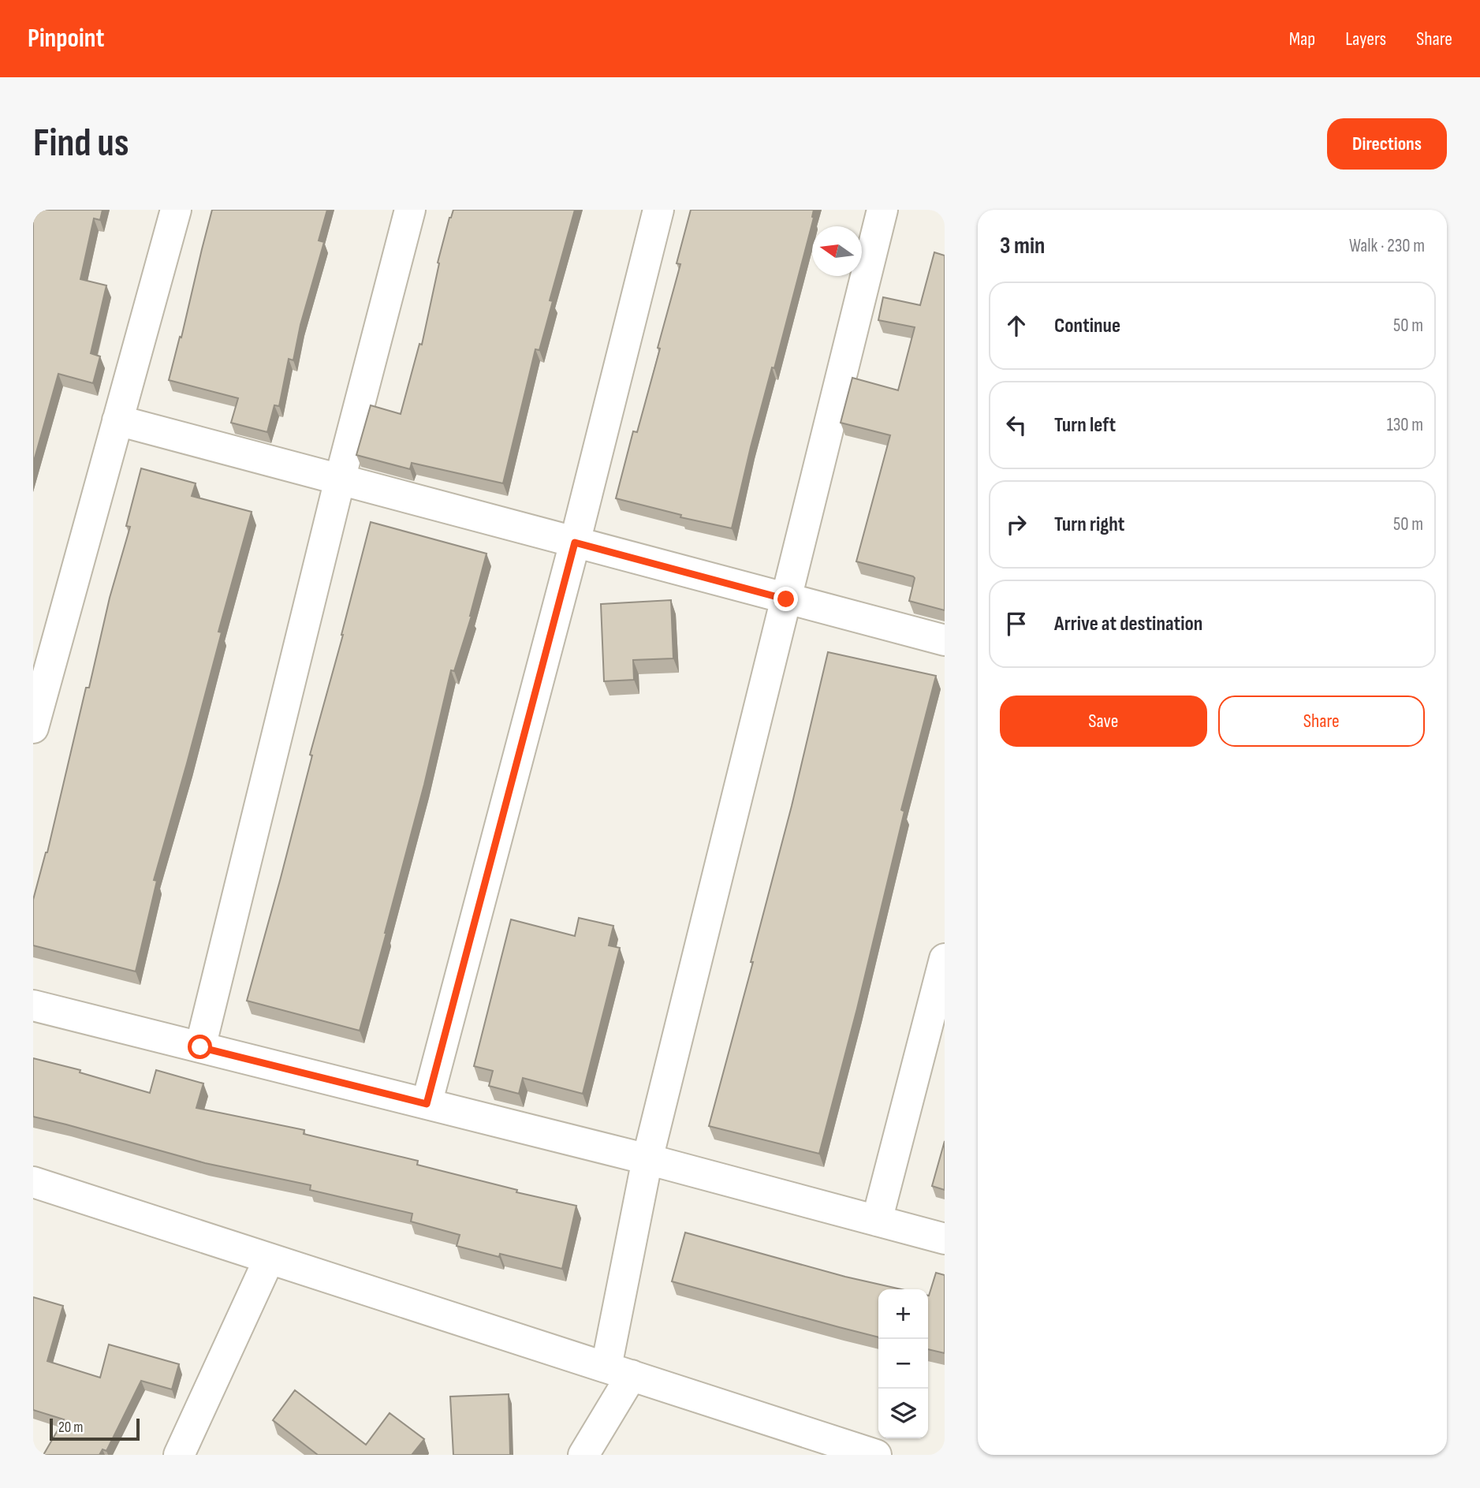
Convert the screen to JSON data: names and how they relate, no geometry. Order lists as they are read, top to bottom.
{
  "scale_bar": "20 m",
  "north": "left",
  "page": {
    "header": "Pinpoint",
    "nav": ["Map", "Layers", "Share"],
    "buttons": [
      "Directions",
      ["Save", "Share"]
    ],
    "title": "Find us",
    "heading": ["3 min", "Walk · 230 m"],
    "list": [
      ["Continue", "50 m"],
      ["Turn left", "130 m"],
      ["Turn right", "50 m"],
      "Arrive at destination"
    ],
    "map_buttons": ["+", "−"],
    "scale": "20 m"
  }
}
